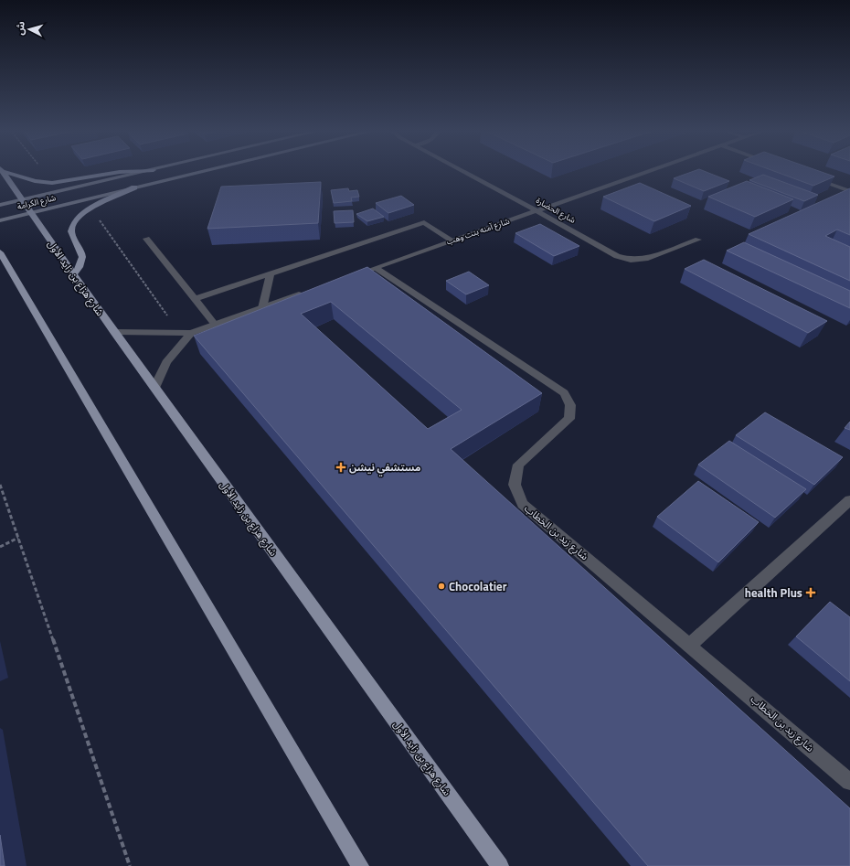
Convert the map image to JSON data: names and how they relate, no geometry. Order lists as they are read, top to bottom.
{
  "streets": {
    "main road": ["شارع الكرامة", "شارع هزاع بن زايد الأول"],
    "street": ["شارع الحضارة", "شارع آمنه بنت وهب", "شارع زيد بن الخطاب"]
  },
  "crossings": [
    ["شارع الكرامة", "شارع هزاع بن زايد الأول"],
    ["شارع الحضارة", "شارع آمنه بنت وهب"],
    ["شارع آمنه بنت وهب", "شارع زيد بن الخطاب"]
  ],
  "places": {
    "health": ["مستشفي نيشن", "health Plus"],
    "other": ["Chocolatier"]
  },
  "north": "left"
}
